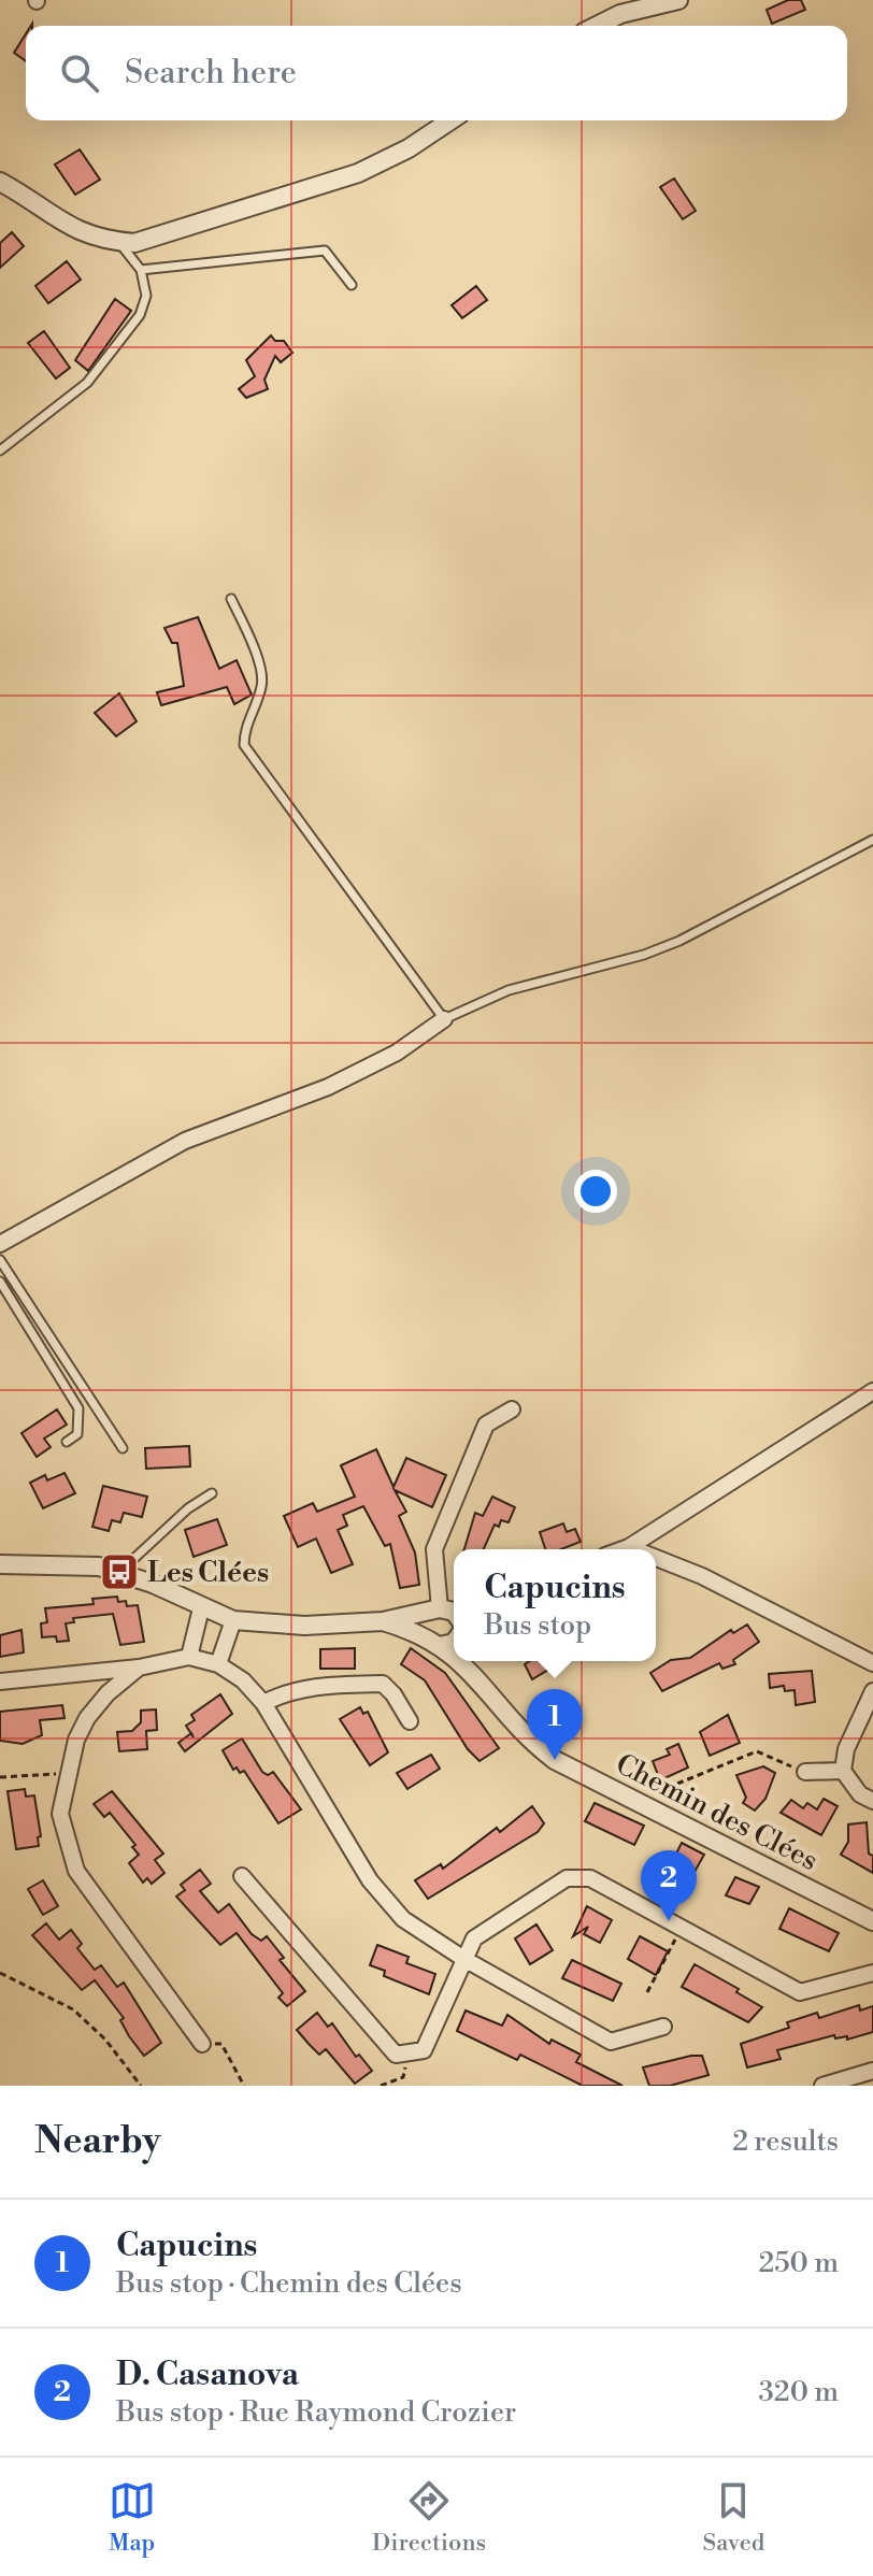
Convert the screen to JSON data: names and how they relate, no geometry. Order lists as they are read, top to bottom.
{
  "streets": {
    "street": ["Chemin des Clées"]
  },
  "places": {
    "bus stop": ["Les Clées"]
  },
  "page": {
    "search": "Search here",
    "popup": ["Capucins", "Bus stop"],
    "pins": ["1", "2"],
    "heading": ["Nearby", "2 results"],
    "list": [
      {
        "mark": "1",
        "name": "Capucins",
        "note": "Bus stop · Chemin des Clées",
        "value": "250 m"
      },
      {
        "mark": "2",
        "name": "D. Casanova",
        "note": "Bus stop · Rue Raymond Crozier",
        "value": "320 m"
      }
    ],
    "nav": ["Map", "Directions", "Saved"]
  }
}
